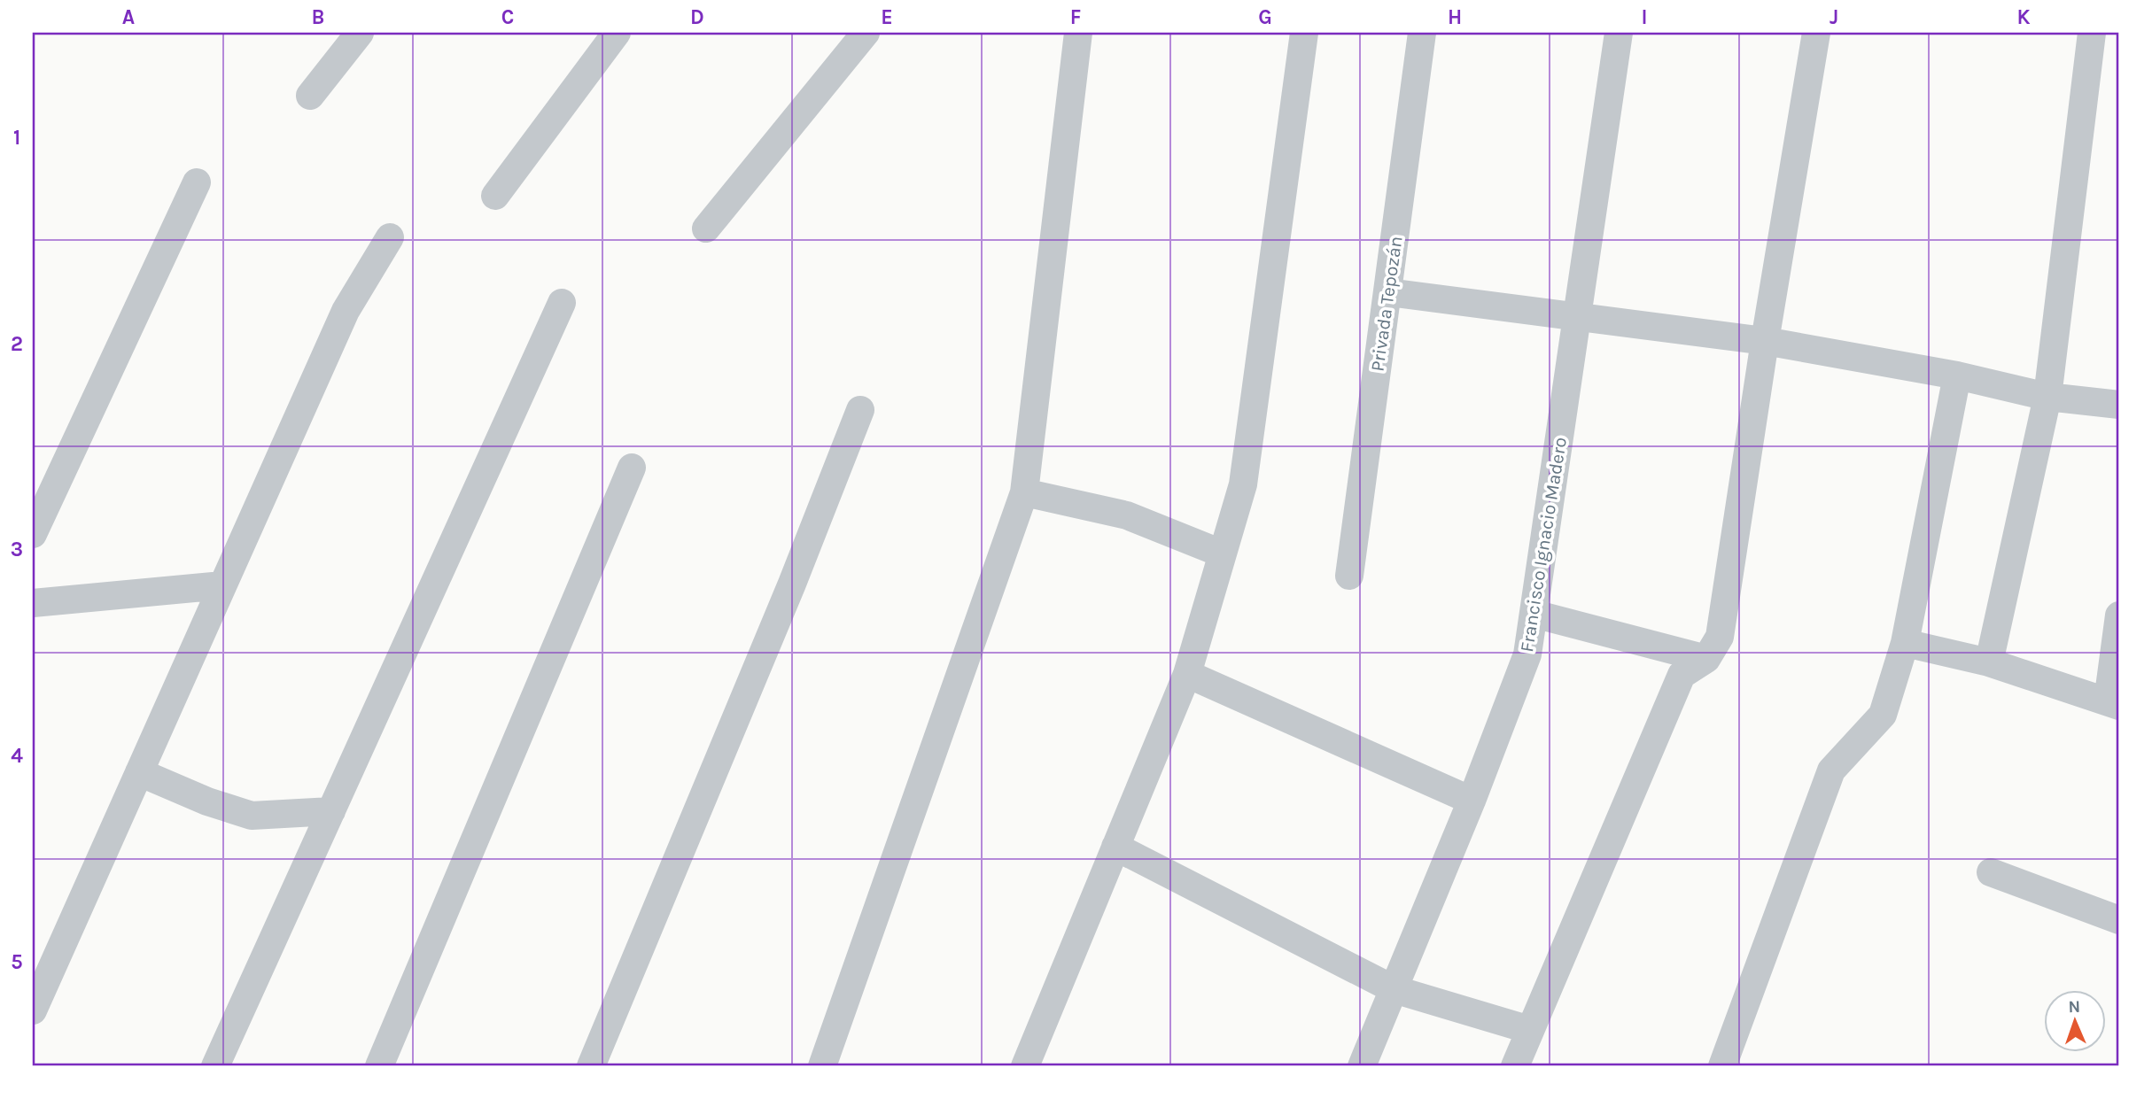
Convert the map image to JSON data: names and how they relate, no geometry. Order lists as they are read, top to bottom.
{
  "streets": {
    "street": ["Privada Tepozán", "Francisco Ignacio Madero"]
  },
  "north": "top",
  "grid": {
    "columns": [
      "A",
      "B",
      "C",
      "D",
      "E",
      "F",
      "G",
      "H",
      "I",
      "J",
      "K"
    ],
    "rows": [
      "1",
      "2",
      "3",
      "4",
      "5"
    ]
  }
}
